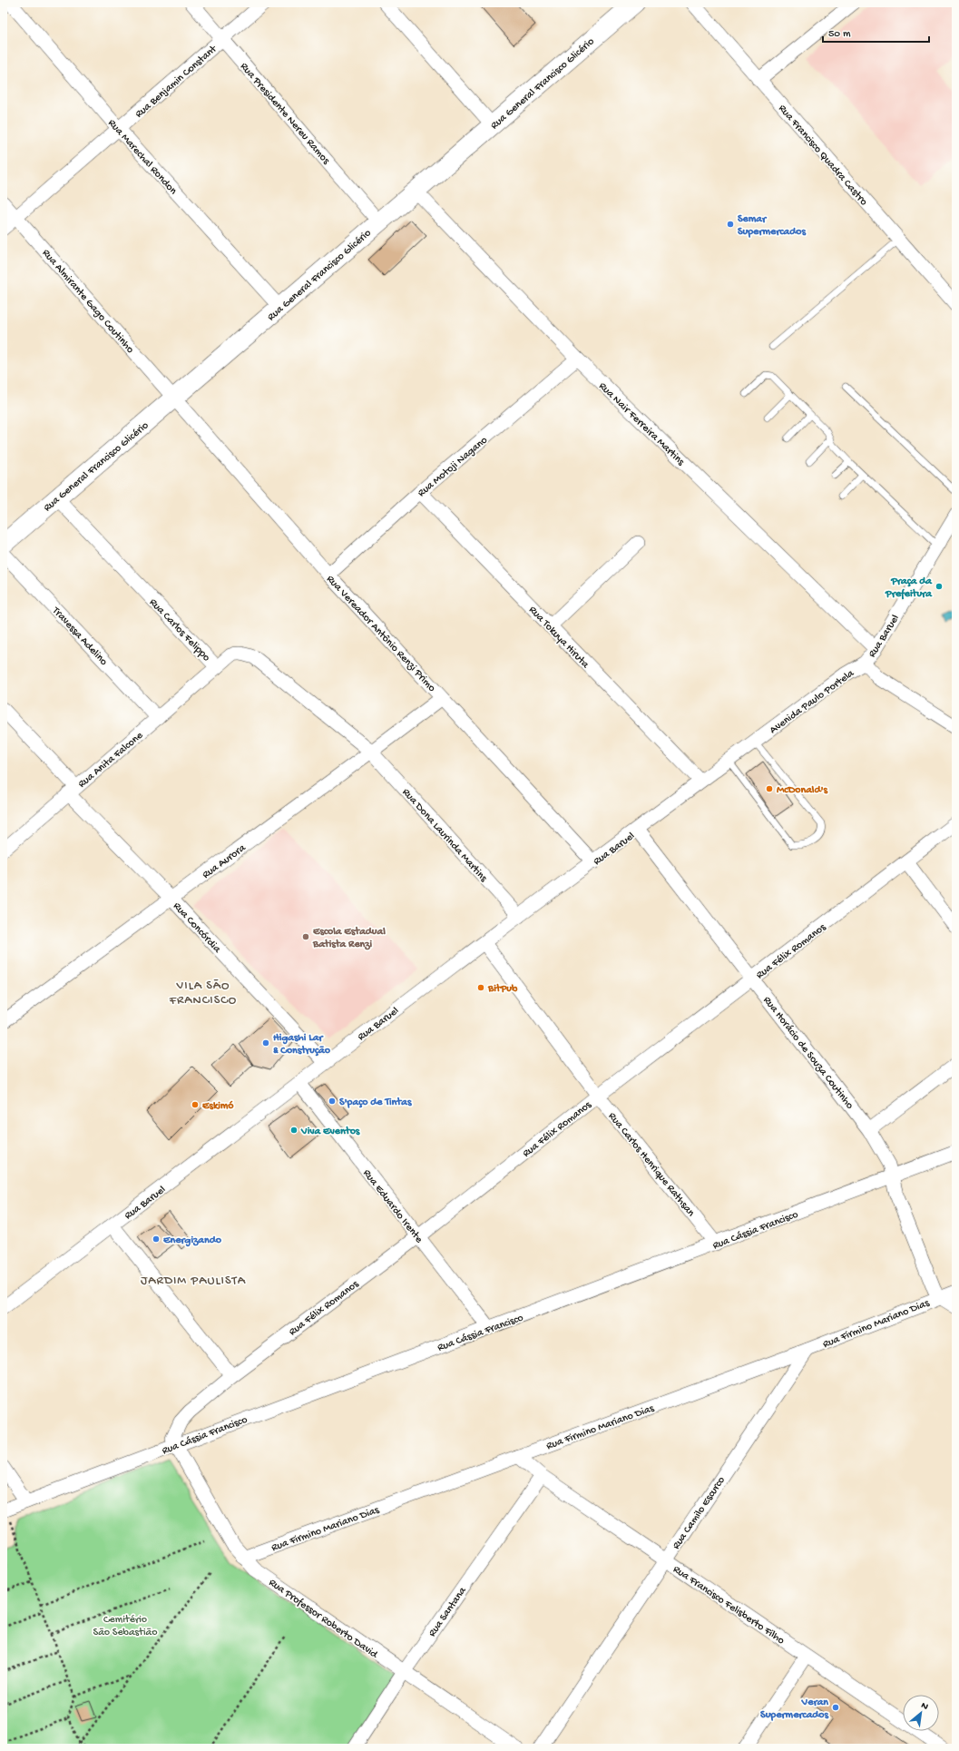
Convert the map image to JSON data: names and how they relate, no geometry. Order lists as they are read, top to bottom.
{
  "streets": {
    "main road": ["Rua General Francisco Glicério"],
    "street": [
      "Rua Benjamin Constant",
      "Rua Presidente Nereu Ramos",
      "Rua Francisco Quadra Castro",
      "Rua Marechal Rondon",
      "Rua Almirante Gago Coutinho",
      "Rua Nair Ferreira Martins",
      "Rua Motoji Nagano",
      "Rua Carlos Felippo",
      "Rua Vereador Antônio Renzi Primo",
      "Travessa Adelino",
      "Rua Baruel",
      "Rua Tokuya Hiruta",
      "Avenida Paulo Portela",
      "Rua Anita Falcone",
      "Rua Dona Laurinda Martins",
      "Rua Aurora",
      "Rua Concórdia",
      "Rua Félix Romanos",
      "Rua Horácio de Souza Coutinho",
      "Rua Carlos Henrique Rathsan",
      "Rua Eduardo Irente",
      "Rua Cássia Francisco",
      "Rua Firmino Mariano Dias",
      "Rua Camilo Escurco",
      "Rua Francisco Felisberto Filho",
      "Rua Santana",
      "Rua Professor Roberto David"
    ]
  },
  "crossings": [
    ["Rua Benjamin Constant", "Rua Presidente Nereu Ramos"],
    ["Rua Benjamin Constant", "Rua Marechal Rondon"],
    ["Rua Benjamin Constant", "Rua Almirante Gago Coutinho"],
    ["Rua General Francisco Glicério", "Rua Presidente Nereu Ramos"],
    ["Rua General Francisco Glicério", "Rua Marechal Rondon"],
    ["Rua General Francisco Glicério", "Rua Almirante Gago Coutinho"],
    ["Rua General Francisco Glicério", "Rua Nair Ferreira Martins"],
    ["Rua General Francisco Glicério", "Rua Carlos Felippo"],
    ["Rua General Francisco Glicério", "Rua Vereador Antônio Renzi Primo"],
    ["Rua Almirante Gago Coutinho", "Rua Vereador Antônio Renzi Primo"],
    ["Rua Nair Ferreira Martins", "Rua Motoji Nagano"],
    ["Rua Nair Ferreira Martins", "Rua Baruel"],
    ["Rua Motoji Nagano", "Rua Vereador Antônio Renzi Primo"],
    ["Rua Motoji Nagano", "Rua Tokuya Hiruta"],
    ["Rua Carlos Felippo", "Rua Anita Falcone"],
    ["Rua Carlos Felippo", "Rua Dona Laurinda Martins"],
    ["Rua Carlos Felippo", "Rua Aurora"],
    ["Rua Vereador Antônio Renzi Primo", "Rua Baruel"],
    ["Rua Vereador Antônio Renzi Primo", "Rua Aurora"],
    ["Travessa Adelino", "Rua Anita Falcone"],
    ["Rua Baruel", "Rua Tokuya Hiruta"],
    ["Rua Baruel", "Avenida Paulo Portela"],
    ["Rua Baruel", "Rua Dona Laurinda Martins"],
    ["Rua Baruel", "Rua Concórdia"],
    ["Rua Baruel", "Rua Horácio de Souza Coutinho"],
    ["Rua Baruel", "Rua Carlos Henrique Rathsan"],
    ["Rua Baruel", "Rua Eduardo Irente"],
    ["Rua Anita Falcone", "Rua Concórdia"],
    ["Rua Dona Laurinda Martins", "Rua Aurora"],
    ["Rua Aurora", "Rua Concórdia"],
    ["Rua Félix Romanos", "Rua Horácio de Souza Coutinho"],
    ["Rua Félix Romanos", "Rua Carlos Henrique Rathsan"],
    ["Rua Félix Romanos", "Rua Eduardo Irente"],
    ["Rua Félix Romanos", "Rua Cássia Francisco"],
    ["Rua Félix Romanos", "Rua Professor Roberto David"],
    ["Rua Horácio de Souza Coutinho", "Rua Cássia Francisco"],
    ["Rua Horácio de Souza Coutinho", "Rua Firmino Mariano Dias"],
    ["Rua Carlos Henrique Rathsan", "Rua Cássia Francisco"],
    ["Rua Eduardo Irente", "Rua Cássia Francisco"],
    ["Rua Cássia Francisco", "Rua Professor Roberto David"],
    ["Rua Firmino Mariano Dias", "Rua Camilo Escurco"],
    ["Rua Firmino Mariano Dias", "Rua Francisco Felisberto Filho"],
    ["Rua Firmino Mariano Dias", "Rua Professor Roberto David"],
    ["Rua Camilo Escurco", "Rua Francisco Felisberto Filho"],
    ["Rua Francisco Felisberto Filho", "Rua Santana"],
    ["Rua Santana", "Rua Professor Roberto David"]
  ],
  "districts": ["VILA SÃO FRANCISCO", "JARDIM PAULISTA"],
  "parks": ["Cemitério São Sebastião"],
  "places": [
    "Semar Supermercados",
    "Praça da Prefeitura",
    "McDonald's",
    "Escola Estadual Batista Renzi",
    "BitPub",
    "Higashi Lar & Construção",
    "S'paço de Tintas",
    "Eskimó",
    "Viva Eventos",
    "Energizando",
    "Veran Supermercados"
  ],
  "scale_bar": "50 m",
  "north": "top right"
}
